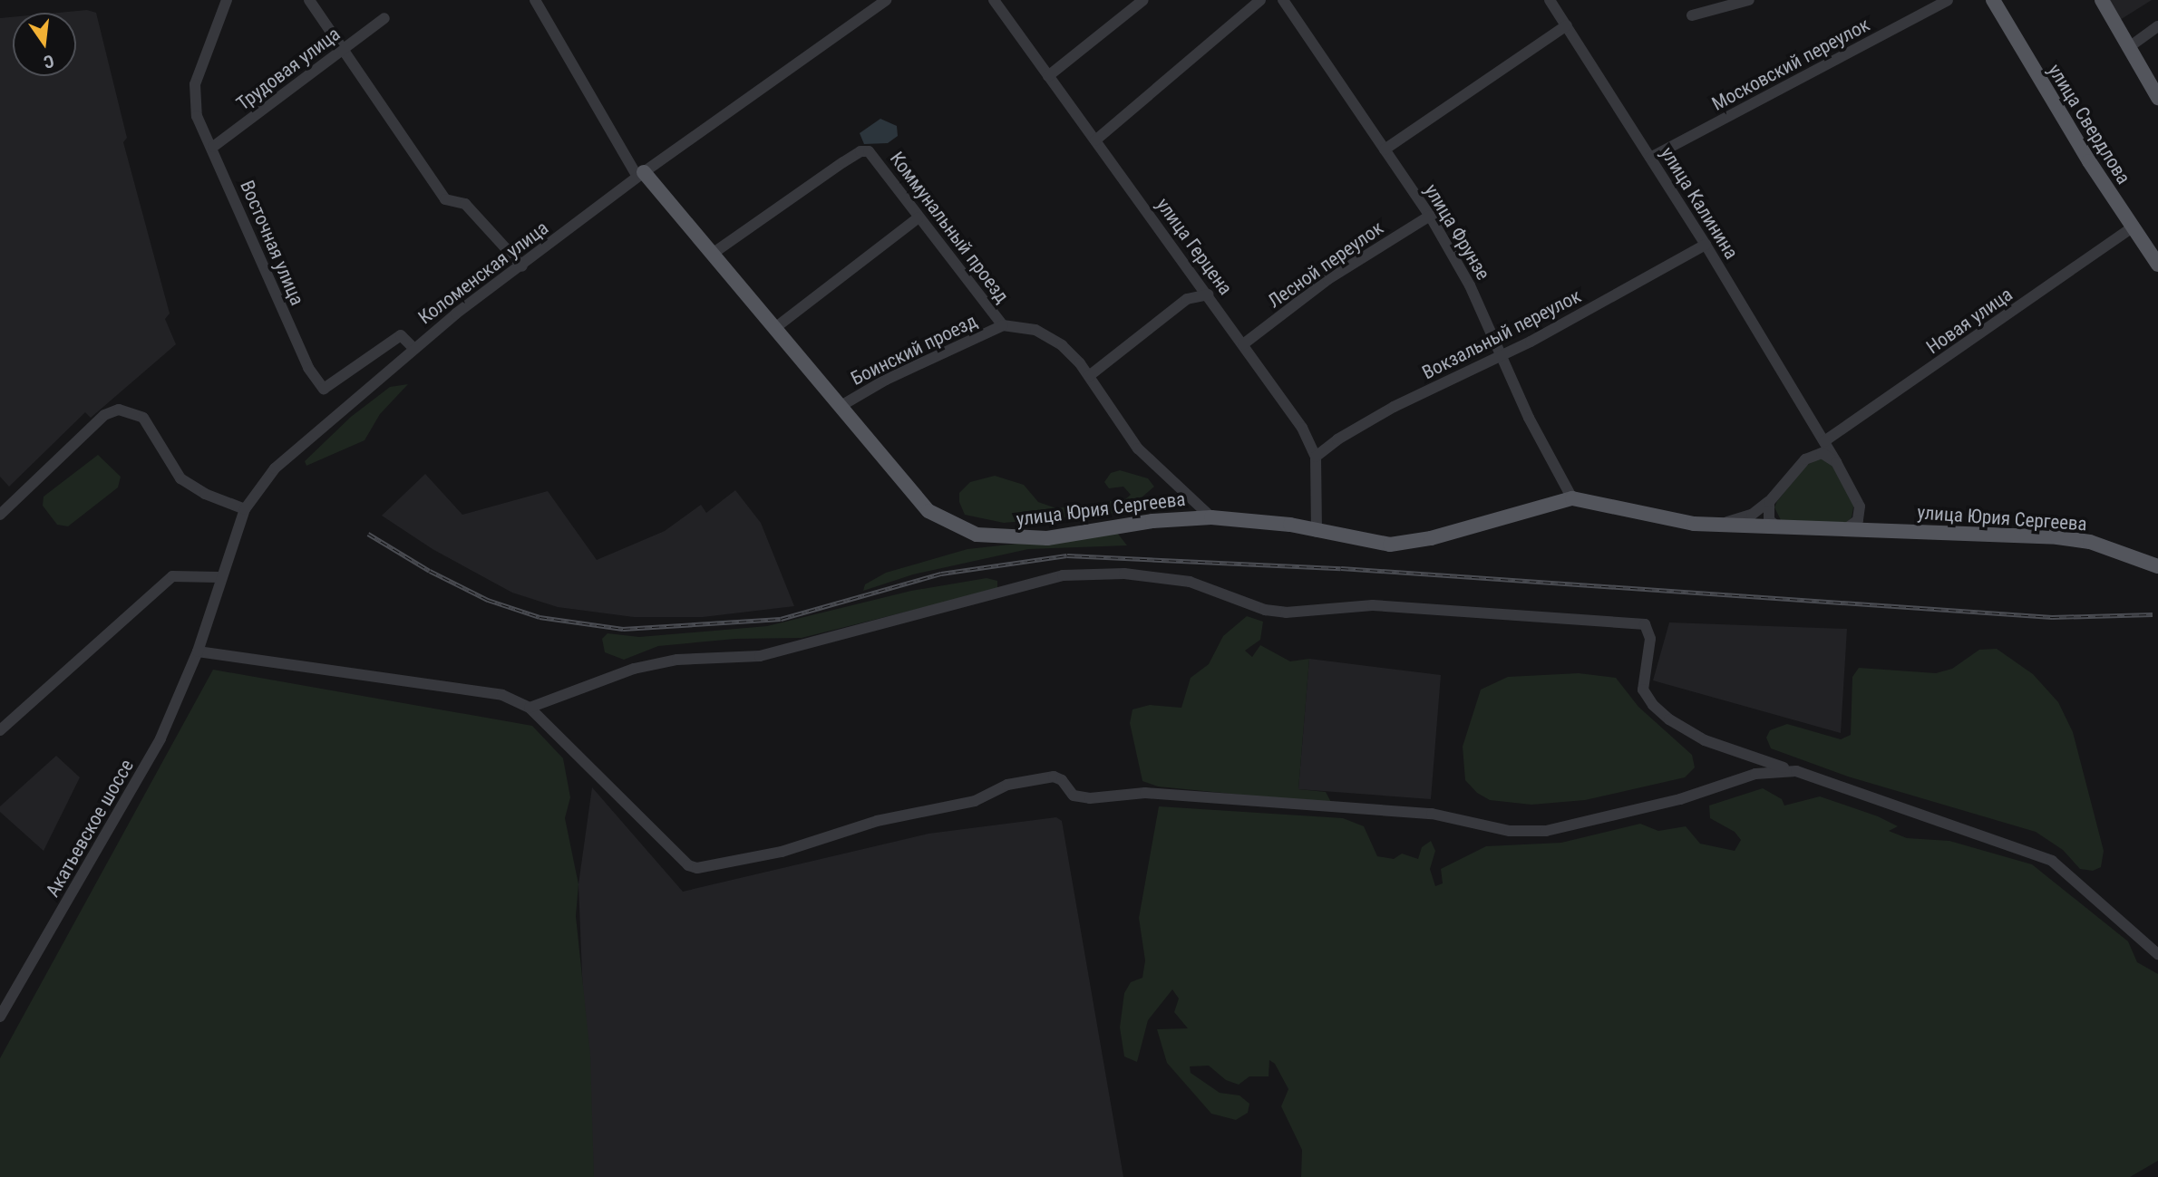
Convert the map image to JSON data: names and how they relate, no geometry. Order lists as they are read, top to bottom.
{
  "streets": {
    "main road": ["улица Свердлова", "улица Юрия Сергеева"],
    "street": [
      "Московский переулок",
      "Трудовая улица",
      "улица Калинина",
      "Коммунальный проезд",
      "улица Фрунзе",
      "Восточная улица",
      "улица Герцена",
      "Лесной переулок",
      "Коломенская улица",
      "Новая улица",
      "Вокзальный переулок",
      "Боинский проезд",
      "Акатьевское шоссе"
    ]
  },
  "crossings": [
    ["Московский переулок", "улица Калинина"],
    ["Трудовая улица", "Восточная улица"],
    ["улица Свердлова", "Новая улица"],
    ["улица Калинина", "Новая улица"],
    ["улица Калинина", "Вокзальный переулок"],
    ["улица Калинина", "улица Юрия Сергеева"],
    ["Коммунальный проезд", "Боинский проезд"],
    ["Коммунальный проезд", "улица Юрия Сергеева"],
    ["улица Фрунзе", "Лесной переулок"],
    ["улица Фрунзе", "Вокзальный переулок"],
    ["улица Фрунзе", "улица Юрия Сергеева"],
    ["Восточная улица", "Коломенская улица"],
    ["улица Герцена", "Лесной переулок"],
    ["улица Герцена", "Вокзальный переулок"],
    ["улица Герцена", "улица Юрия Сергеева"],
    ["Коломенская улица", "улица Юрия Сергеева"],
    ["Коломенская улица", "Акатьевское шоссе"],
    ["Боинский проезд", "улица Юрия Сергеева"]
  ],
  "north": "bottom"
}
